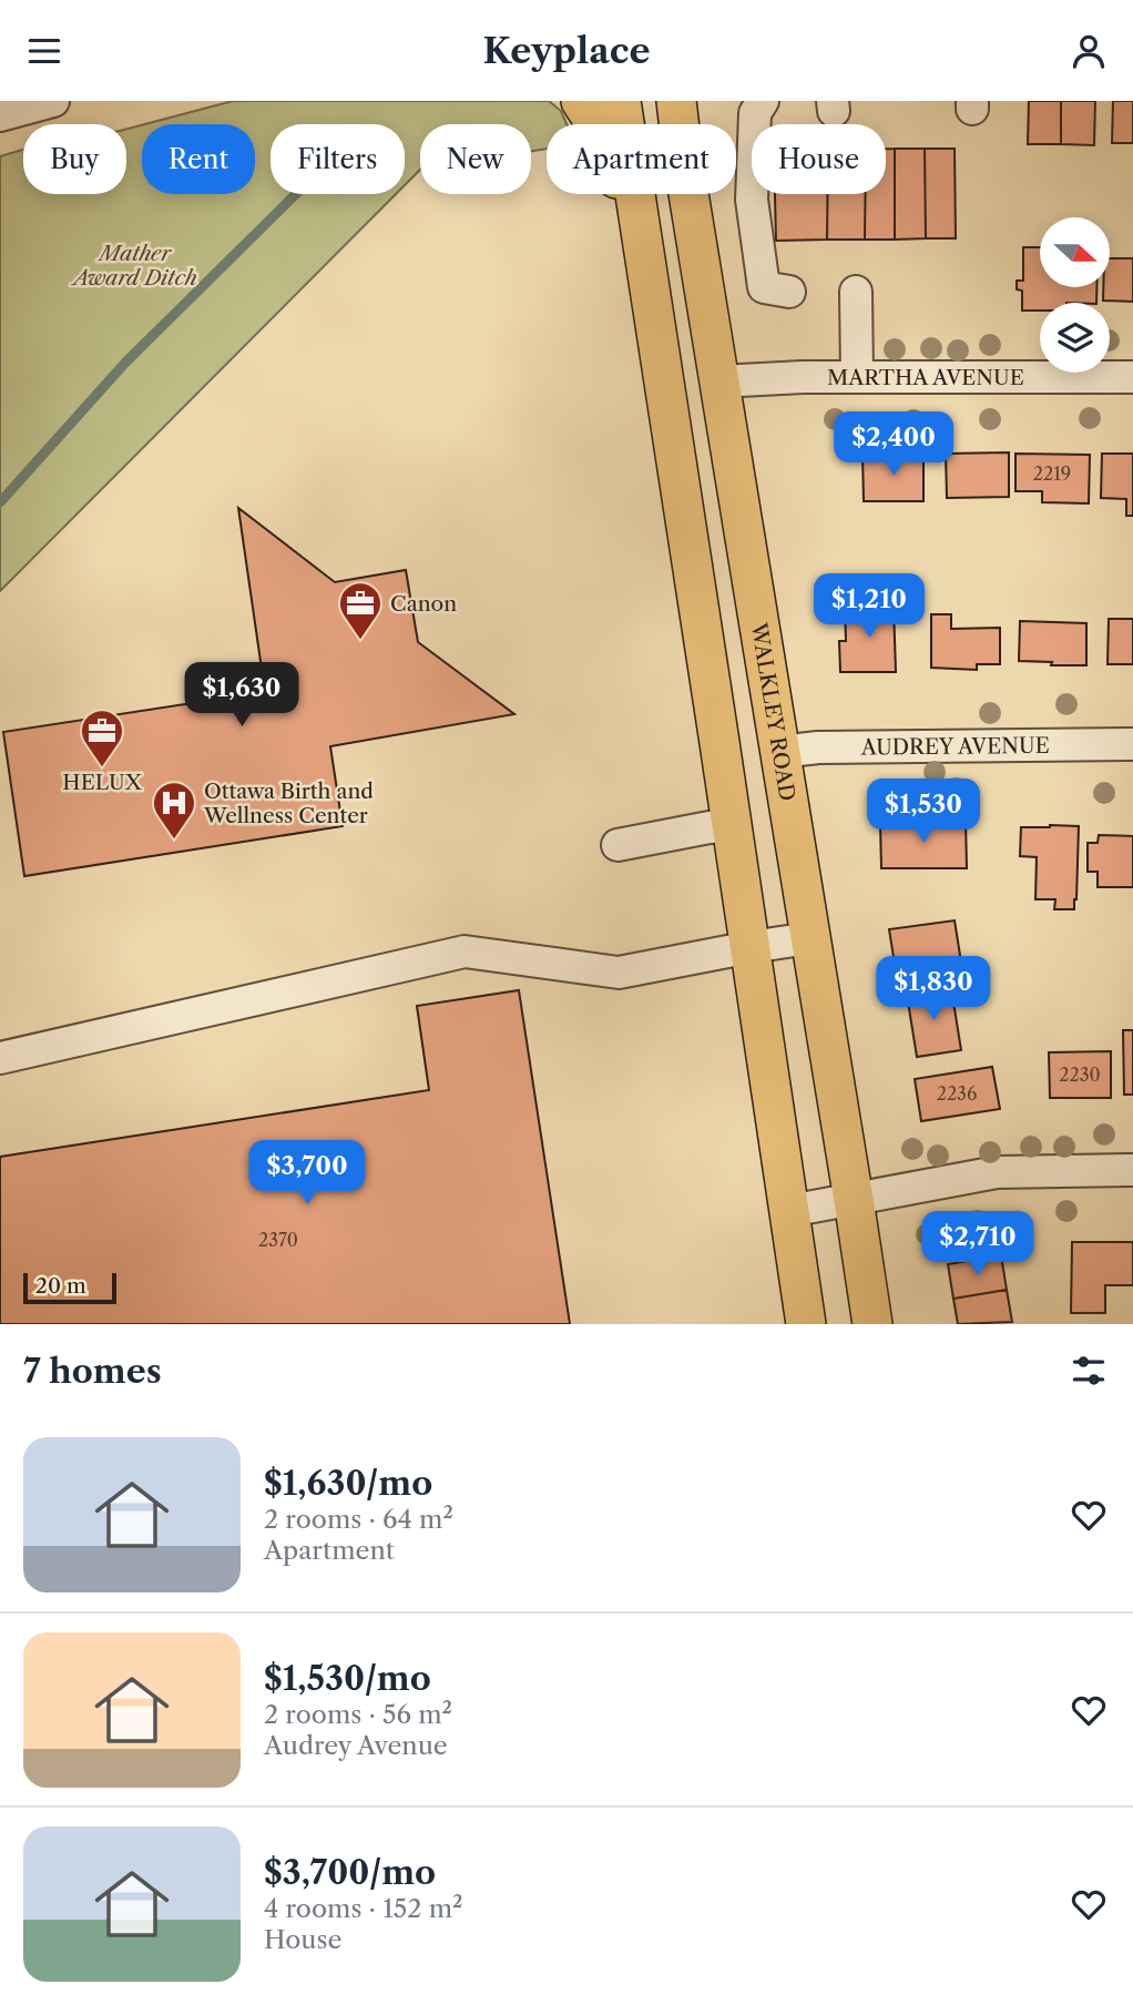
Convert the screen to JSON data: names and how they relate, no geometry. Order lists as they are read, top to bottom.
{
  "streets": {
    "main road": ["WALKLEY ROAD"],
    "street": ["MARTHA AVENUE", "AUDREY AVENUE"]
  },
  "crossings": [
    ["MARTHA AVENUE", "WALKLEY ROAD"],
    ["WALKLEY ROAD", "AUDREY AVENUE"]
  ],
  "parks": ["Mather Award Ditch"],
  "places": {
    "office": ["Canon", "HELUX"],
    "hospital": ["Ottawa Birth and Wellness Center"]
  },
  "house_numbers": [
    "2219",
    "2230",
    "2236",
    "2370"
  ],
  "scale_bar": "20 m",
  "north": "right",
  "page": {
    "header": "Keyplace",
    "chip": [
      "Buy",
      "Rent",
      "Filters",
      "New",
      "Apartment",
      "House"
    ],
    "price": [
      "$2,400",
      "$1,210",
      "$1,630",
      "$1,530",
      "$1,830",
      "$3,700",
      "$2,710"
    ],
    "scale": "20 m",
    "heading": "7 homes",
    "list": [
      {
        "name": "$1,630/mo",
        "note": "2 rooms · 64 m² · Apartment"
      },
      {
        "name": "$1,530/mo",
        "note": "2 rooms · 56 m² · Audrey Avenue"
      },
      {
        "name": "$3,700/mo",
        "note": "4 rooms · 152 m² · House"
      }
    ]
  }
}
